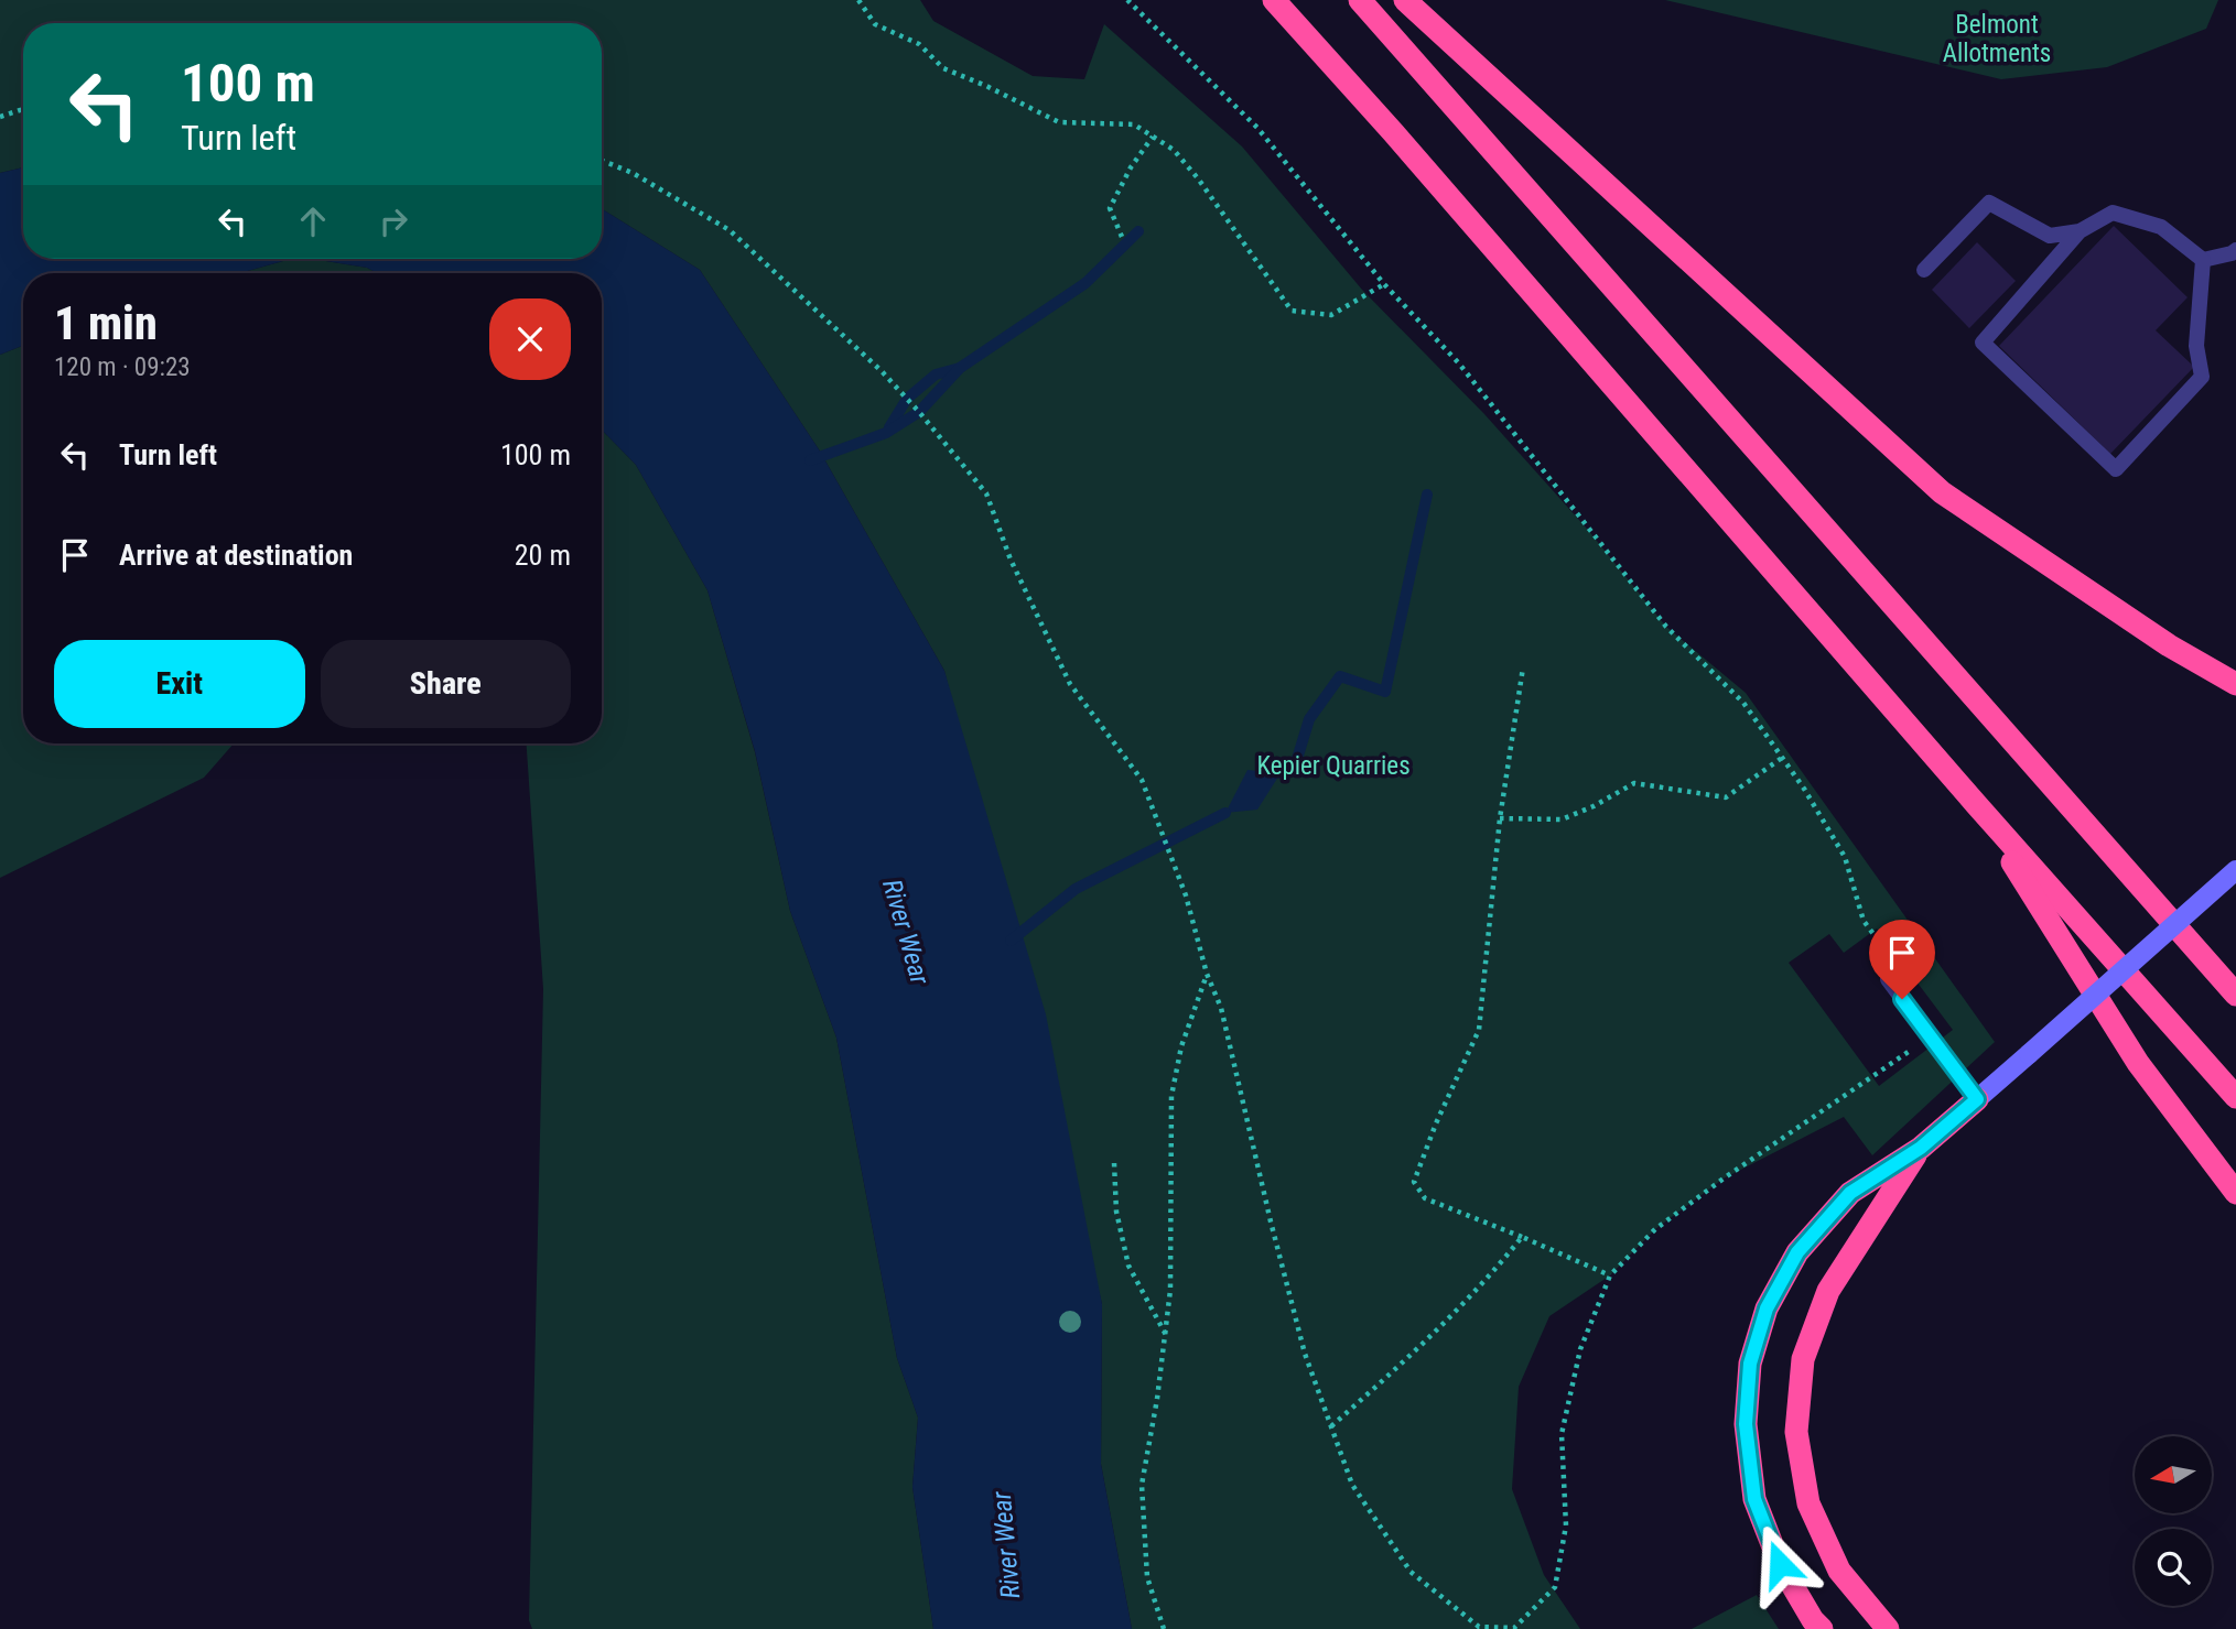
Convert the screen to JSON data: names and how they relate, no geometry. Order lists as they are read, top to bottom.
{
  "water": ["River Wear"],
  "parks": ["Belmont Allotments", "Kepier Quarries"],
  "north": "left",
  "page": {
    "turn": ["100 m", "Turn left"],
    "heading": ["1 min", "120 m · 09:23"],
    "list": [
      {
        "name": "Turn left",
        "value": "100 m"
      },
      {
        "name": "Arrive at destination",
        "value": "20 m"
      }
    ],
    "buttons": ["Exit", "Share"]
  }
}
